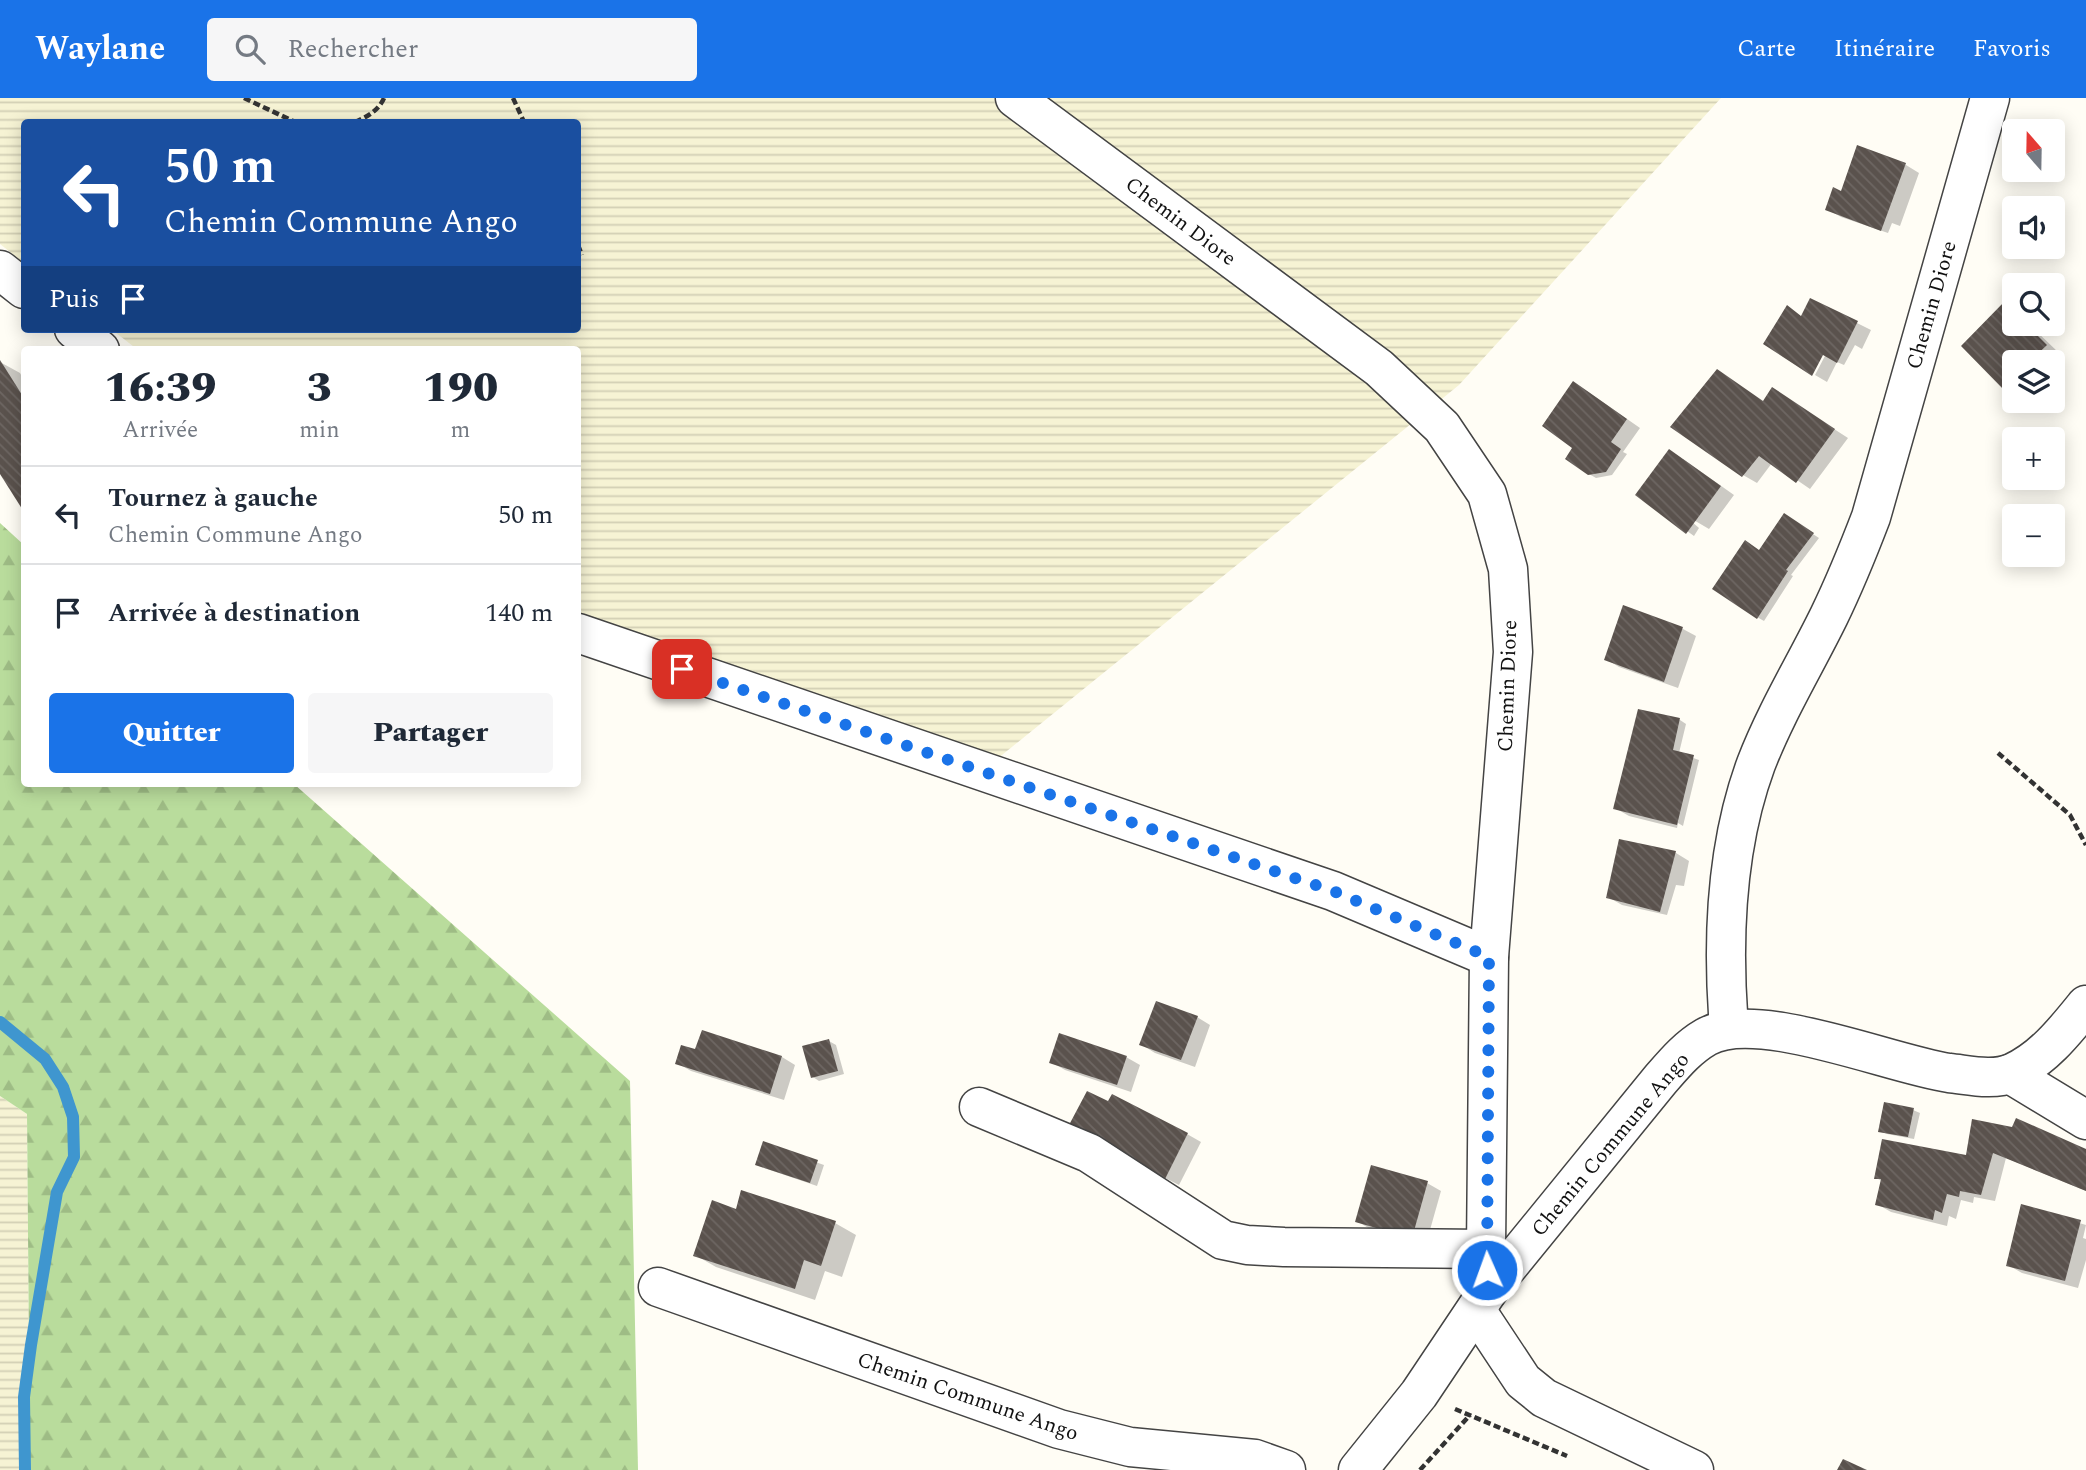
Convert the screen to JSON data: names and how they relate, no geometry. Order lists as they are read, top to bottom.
{
  "streets": {
    "street": ["Chemin Diore", "Chemin Commune Ango"]
  },
  "crossings": [
    ["Chemin Diore", "Chemin Commune Ango"]
  ],
  "north": "top",
  "page": {
    "header": "Waylane",
    "search": "Rechercher",
    "nav": ["Carte", "Itinéraire", "Favoris"],
    "map_buttons": ["+", "−"],
    "turn": ["50 m", "Chemin Commune Ango"],
    "then": "Puis",
    "eta": [
      "16:39",
      "Arrivée",
      "3",
      "min",
      "190",
      "m"
    ],
    "list": [
      {
        "name": "Tournez à gauche",
        "note": "Chemin Commune Ango",
        "value": "50 m"
      },
      {
        "name": "Arrivée à destination",
        "value": "140 m"
      }
    ],
    "buttons": ["Quitter", "Partager"]
  }
}
